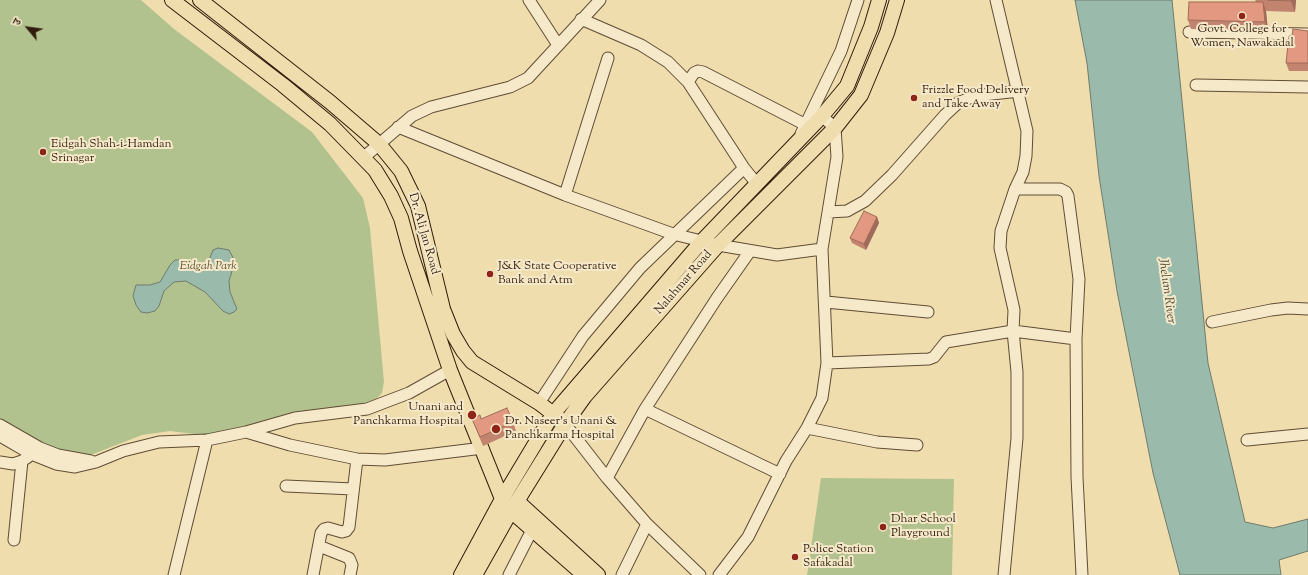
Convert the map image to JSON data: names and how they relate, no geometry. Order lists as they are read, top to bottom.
{
  "streets": {
    "main road": ["Dr. Ali Jan Road", "Nalahmar Road"]
  },
  "crossings": [
    ["Dr. Ali Jan Road", "Nalahmar Road"]
  ],
  "water": ["Jhelum River"],
  "parks": ["Eidgah Park"],
  "places": [
    "Govt. College for Women, Nawakadal",
    "Frizzle Food Delivery and Take Away",
    "Eidgah Shah-i-Hamdan Srinagar",
    "J&K State Cooperative Bank and Atm",
    "Unani and Panchkarma Hospital",
    "Dr. Naseer's Unani & Panchkarma Hospital",
    "Dhar School Playground",
    "Police Station Safakadal"
  ],
  "north": "top left"
}
